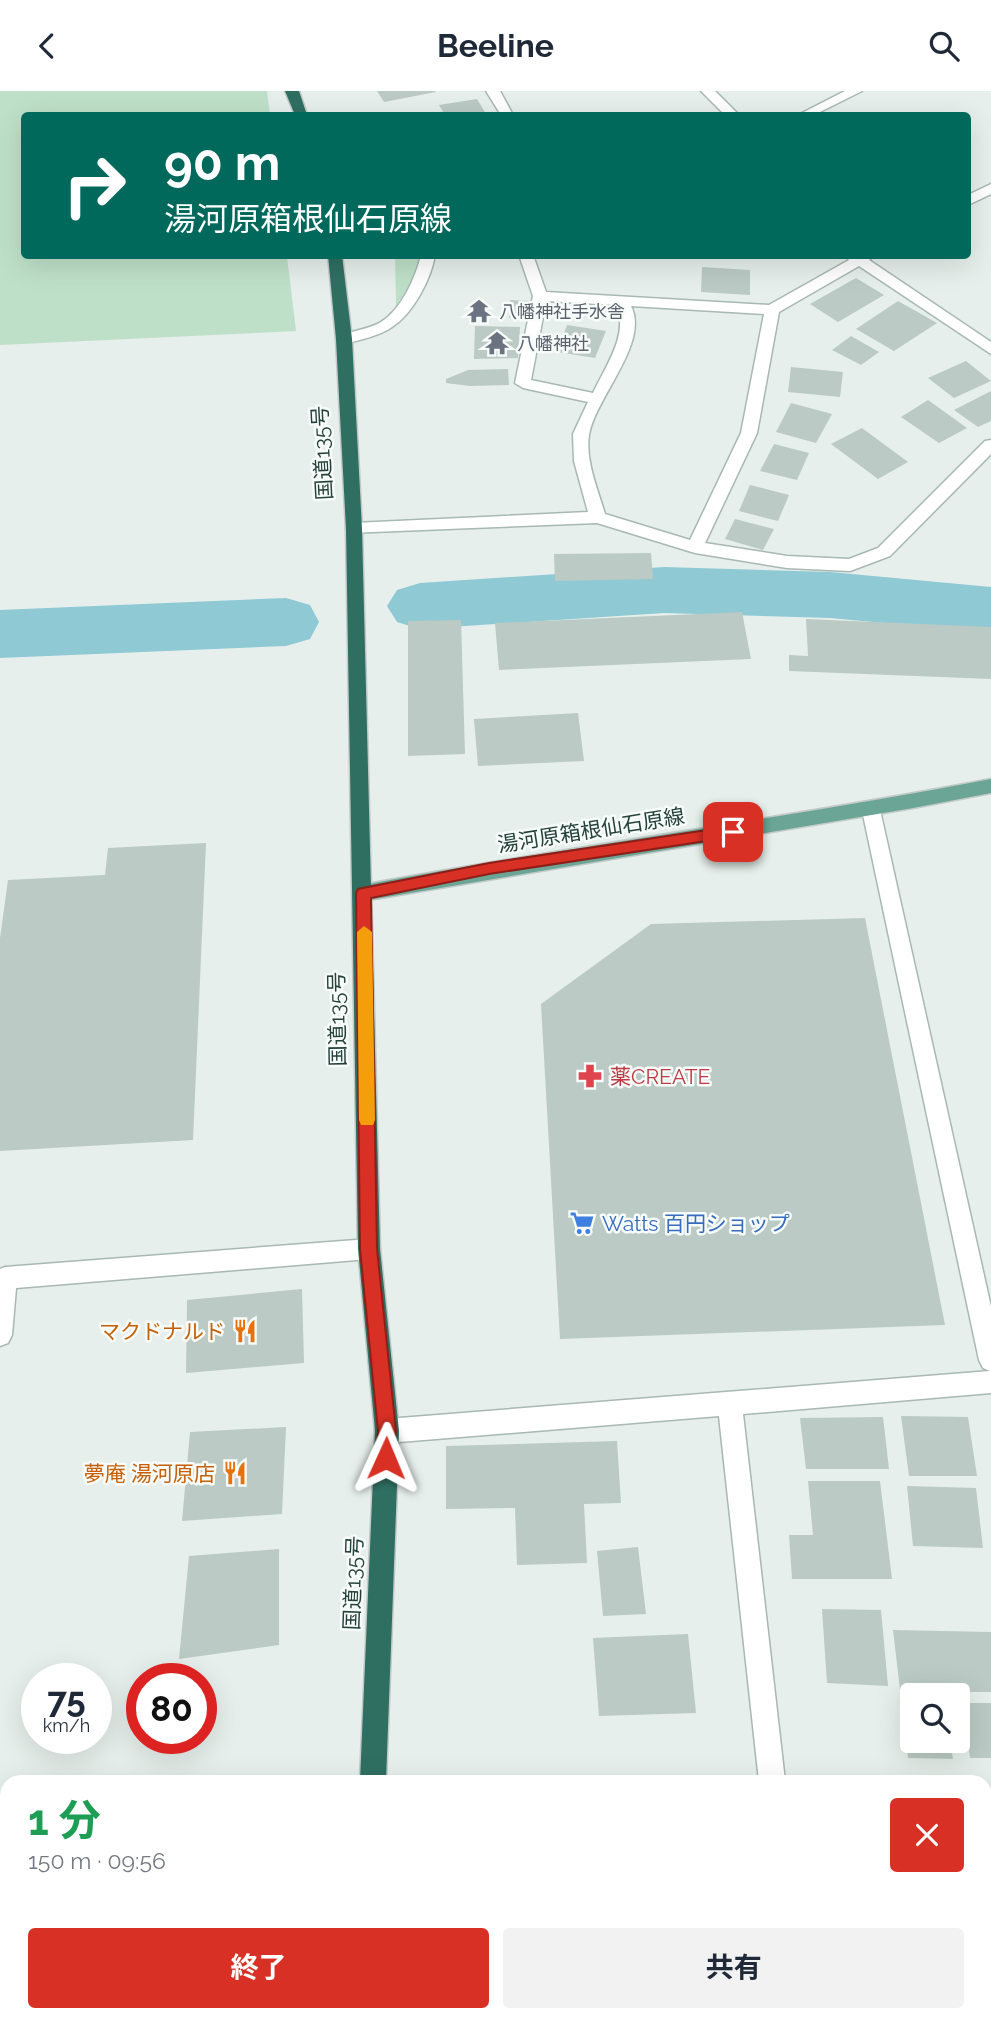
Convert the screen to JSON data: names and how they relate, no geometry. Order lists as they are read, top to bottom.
{
  "streets": {
    "highway": ["国道135号"],
    "main road": ["湯河原箱根仙石原線"]
  },
  "crossings": [
    ["国道135号", "湯河原箱根仙石原線"]
  ],
  "places": {
    "temple": ["八幡神社手水舎", "八幡神社"],
    "pharmacy": ["薬CREATE"],
    "supermarket": ["Watts 百円ショップ"],
    "restaurant": ["マクドナルド", "夢庵 湯河原店"]
  },
  "page": {
    "header": "Beeline",
    "turn": ["90 m", "湯河原箱根仙石原線"],
    "speed": "75 km/h",
    "limit": "80",
    "heading": ["1 分", "150 m · 09:56"],
    "buttons": ["終了", "共有"]
  }
}
